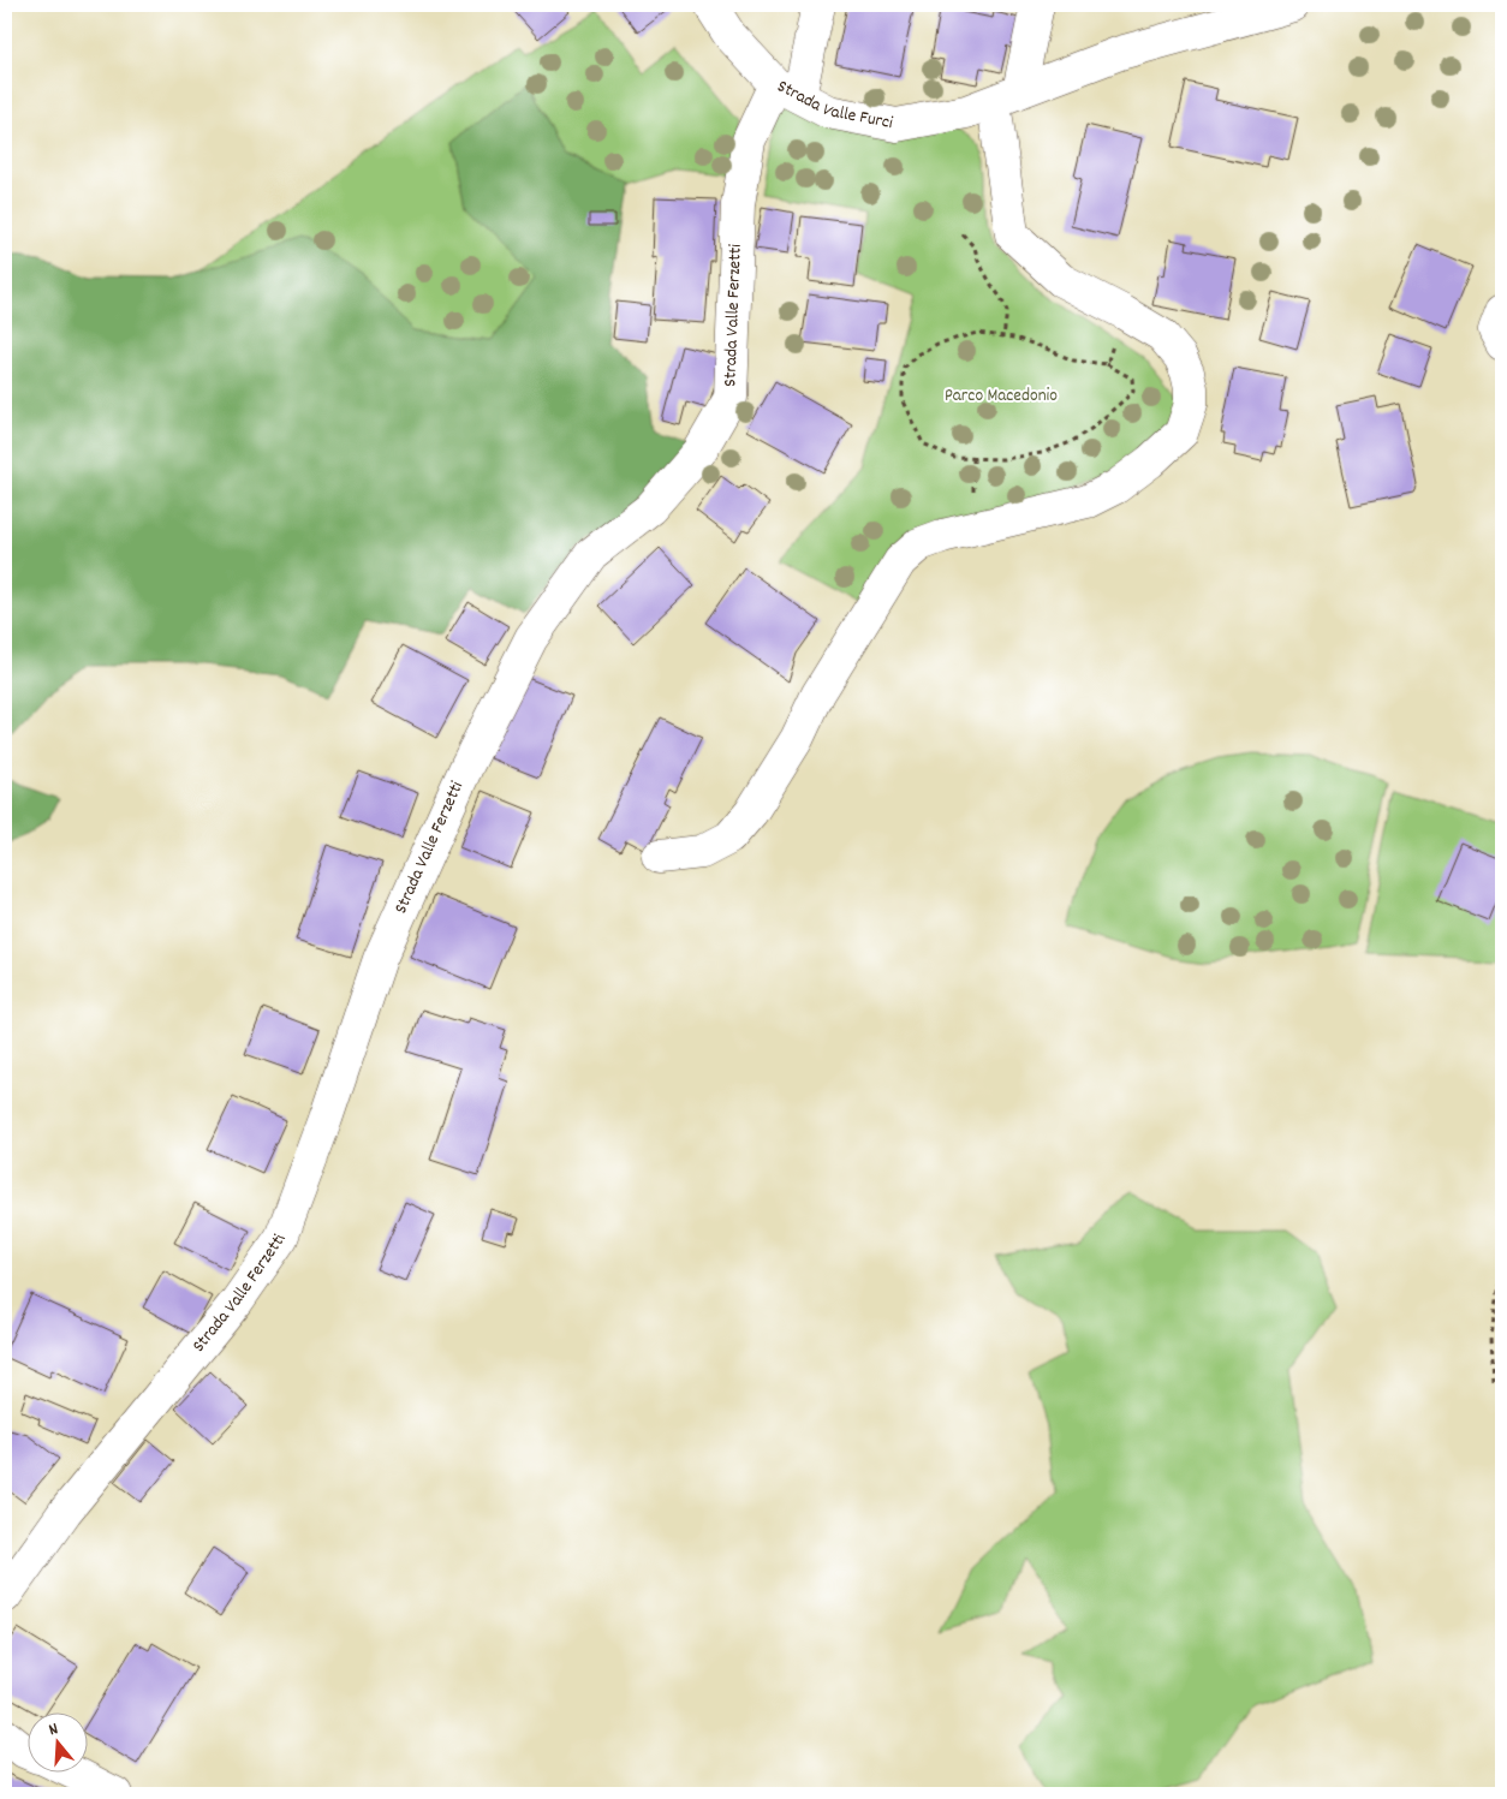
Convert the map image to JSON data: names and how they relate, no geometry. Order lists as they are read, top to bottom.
{
  "streets": {
    "street": ["Strada Valle Furci", "Strada Valle Ferzetti"]
  },
  "crossings": [
    ["Strada Valle Furci", "Strada Valle Ferzetti"]
  ],
  "parks": ["Parco Macedonio"],
  "north": "top"
}
